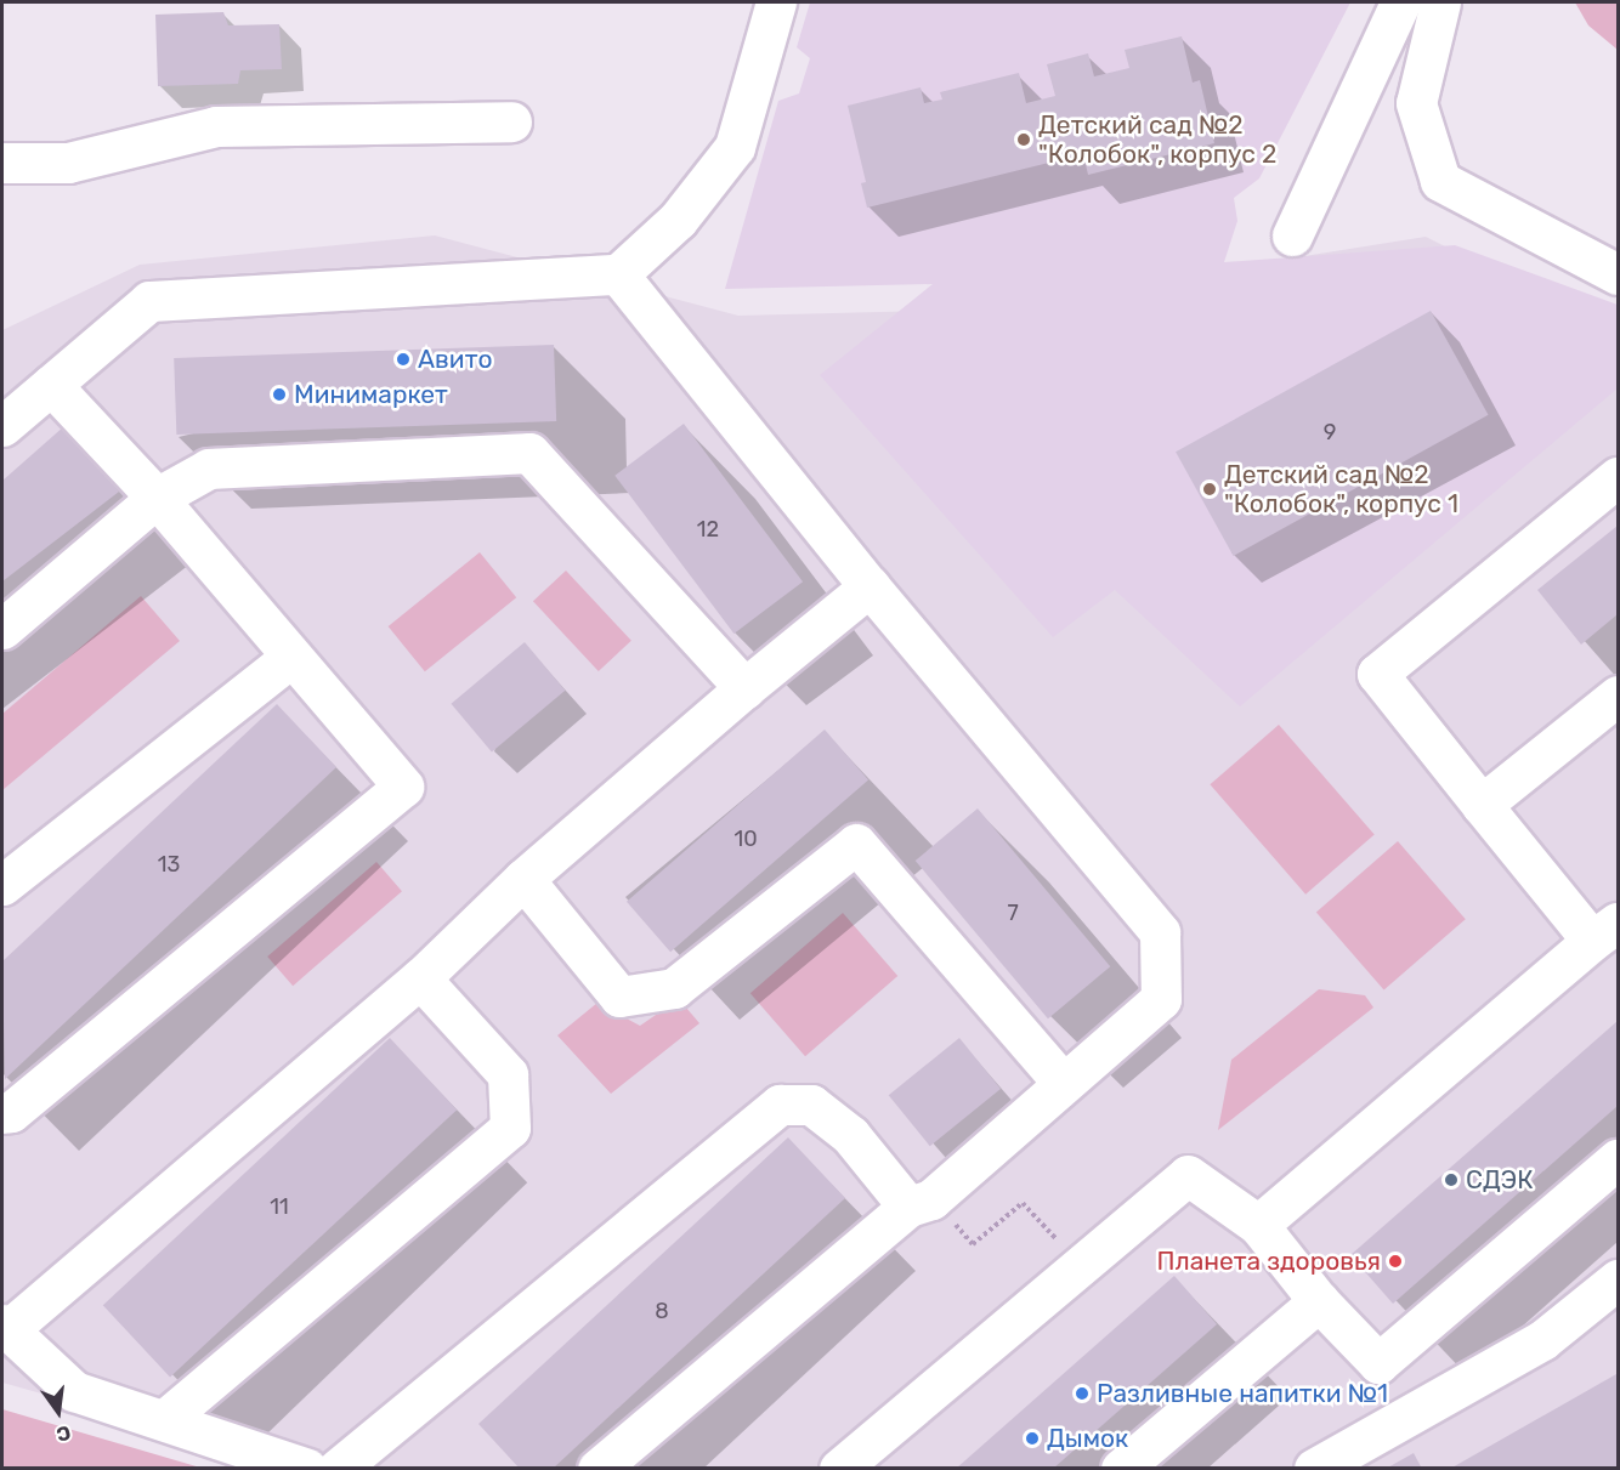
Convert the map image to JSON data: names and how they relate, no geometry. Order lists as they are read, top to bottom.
{
  "places": [
    "Детский сад №2 \"Колобок\", корпус 2",
    "Авито",
    "Минимаркет",
    "Детский сад №2 \"Колобок\", корпус 1",
    "СДЭК",
    "Планета здоровья",
    "Разливные напитки №1",
    "Дымок"
  ],
  "house_numbers": [
    "9",
    "12",
    "10",
    "13",
    "7",
    "11",
    "8"
  ],
  "north": "bottom"
}
